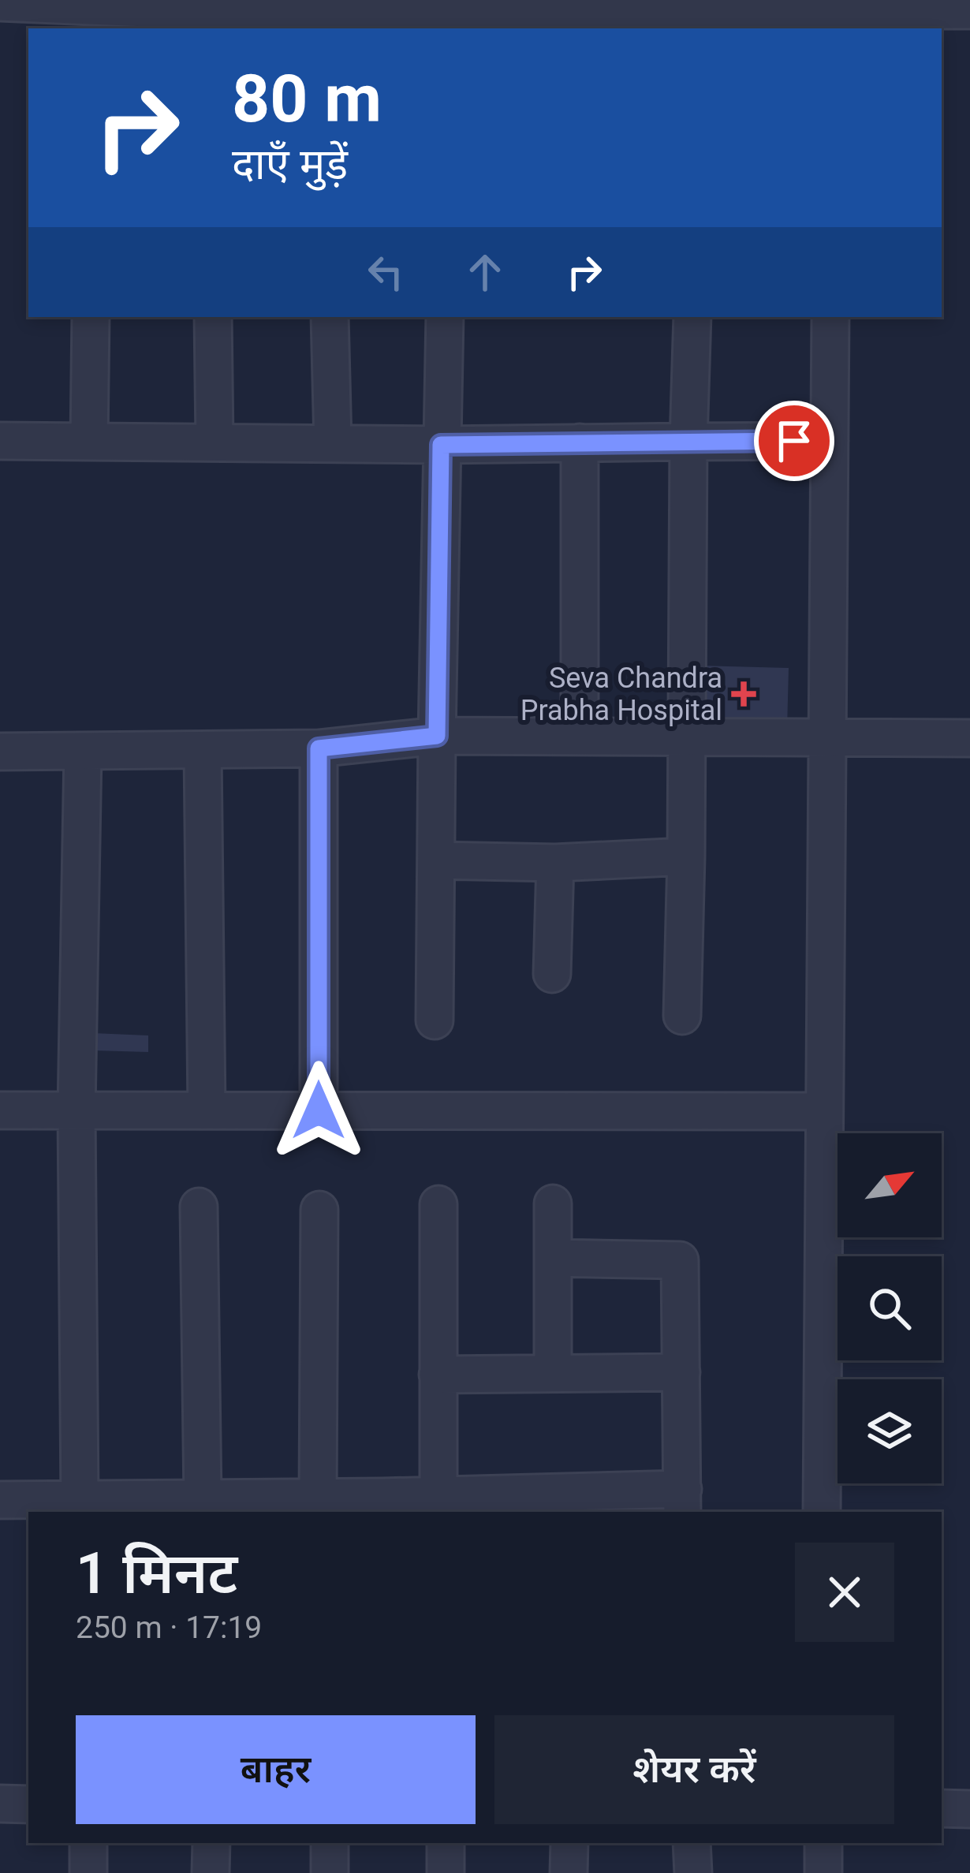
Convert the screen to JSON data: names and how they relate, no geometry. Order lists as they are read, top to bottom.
{
  "places": {
    "health": ["Seva Chandra Prabha Hospital"]
  },
  "north": "top right",
  "page": {
    "turn": ["80 m", "दाएँ मुड़ें"],
    "heading": ["1 मिनट", "250 m · 17:19"],
    "buttons": ["बाहर", "शेयर करें"]
  }
}
